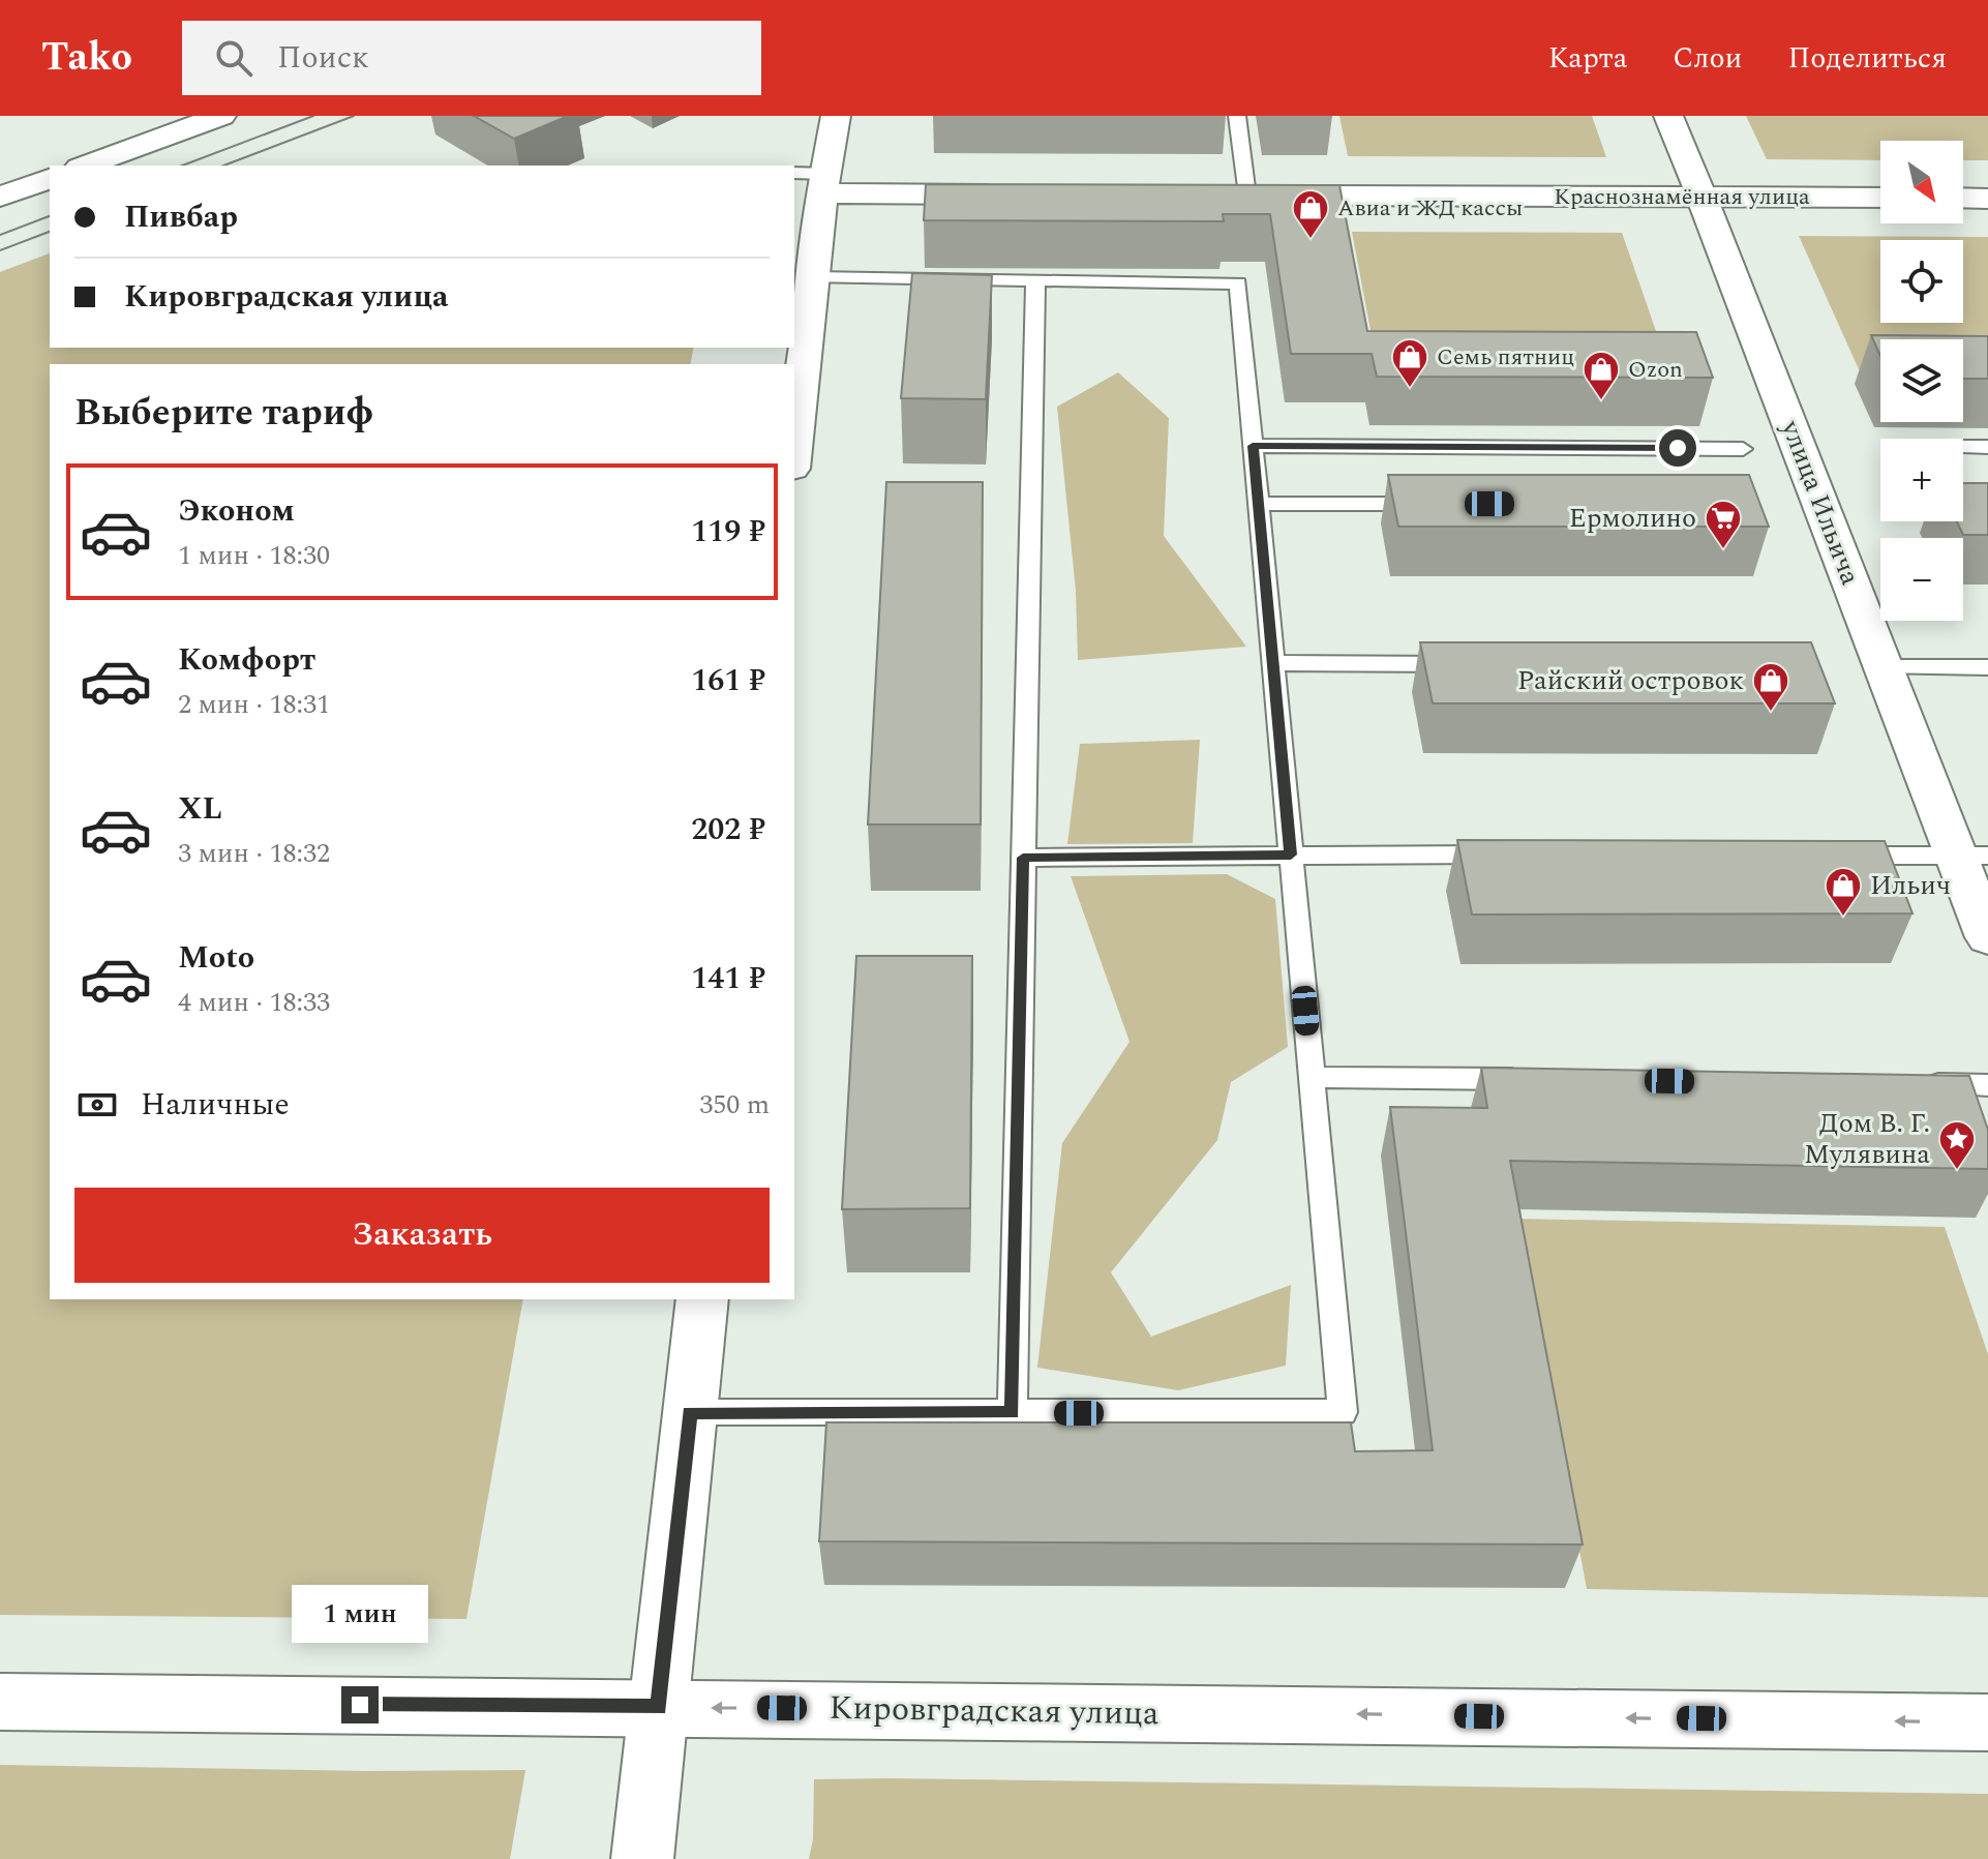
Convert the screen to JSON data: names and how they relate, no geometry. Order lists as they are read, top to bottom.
{
  "streets": {
    "street": ["Краснознамённая улица", "улица Ильича", "Кировградская улица"]
  },
  "crossings": [
    ["Краснознамённая улица", "улица Ильича"]
  ],
  "one_way": ["Кировградская улица"],
  "places": {
    "shop": [
      "Авиа и ЖД кассы",
      "Семь пятниц",
      "Ozon",
      "Райский островок",
      "Ильич"
    ],
    "supermarket": ["Ермолино"],
    "place": ["Дом В. Г. Мулявина"]
  },
  "north": "bottom right",
  "page": {
    "header": "Tako",
    "search": "Поиск",
    "nav": ["Карта", "Слои", "Поделиться"],
    "map_buttons": ["+", "−"],
    "banner": ["Пивбар", "Кировградская улица"],
    "heading": "Выберите тариф",
    "list": [
      {
        "name": "Эконом",
        "note": "1 мин · 18:30",
        "value": "119 ₽"
      },
      {
        "name": "Комфорт",
        "note": "2 мин · 18:31",
        "value": "161 ₽"
      },
      {
        "name": "XL",
        "note": "3 мин · 18:32",
        "value": "202 ₽"
      },
      {
        "name": "Moto",
        "note": "4 мин · 18:33",
        "value": "141 ₽"
      }
    ],
    "pay": ["Наличные", "350 m"],
    "buttons": "Заказать",
    "bubble": "1 мин"
  }
}
